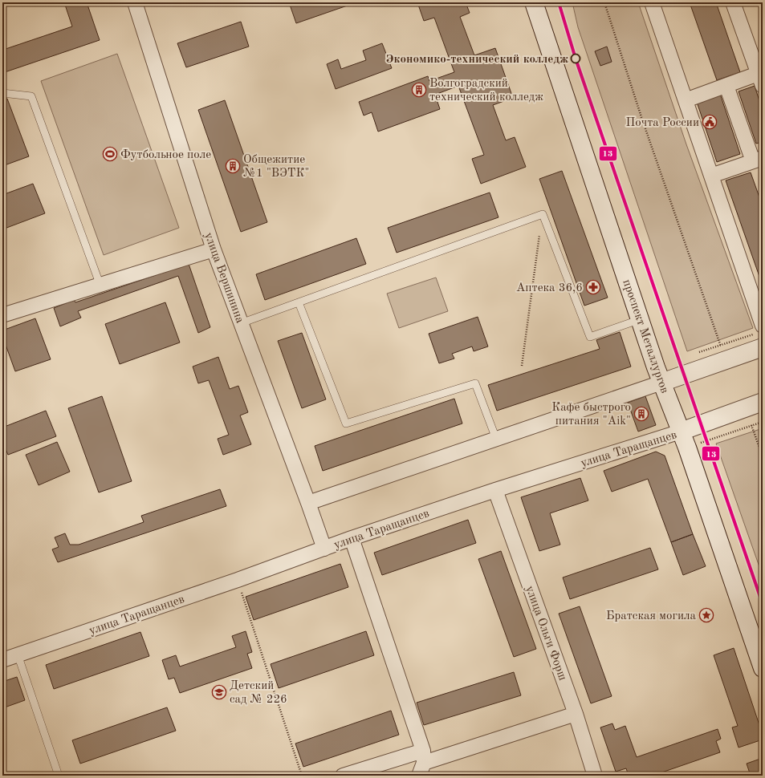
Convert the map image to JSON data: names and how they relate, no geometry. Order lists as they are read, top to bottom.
{
  "streets": {
    "main road": ["проспект Металлургов", "улица Таращанцев"],
    "street": ["улица Вершинина", "улица Ольги Форш"]
  },
  "crossings": [
    ["улица Вершинина", "улица Таращанцев"],
    ["проспект Металлургов", "улица Таращанцев"],
    ["улица Таращанцев", "улица Ольги Форш"]
  ],
  "places": {
    "other": ["Экономико-технический колледж"],
    "building": ["Волгоградский технический колледж", "Общежитие №1 \"ВЭТК\"", "Кафе быстрого питания \"Aik\""],
    "public building": ["Почта России"],
    "sports": ["Футбольное поле"],
    "pharmacy": ["Аптека 36,6"],
    "place": ["Братская могила"],
    "school or university": ["Детский сад № 226"]
  },
  "lines": ["transit line 13"]
}
